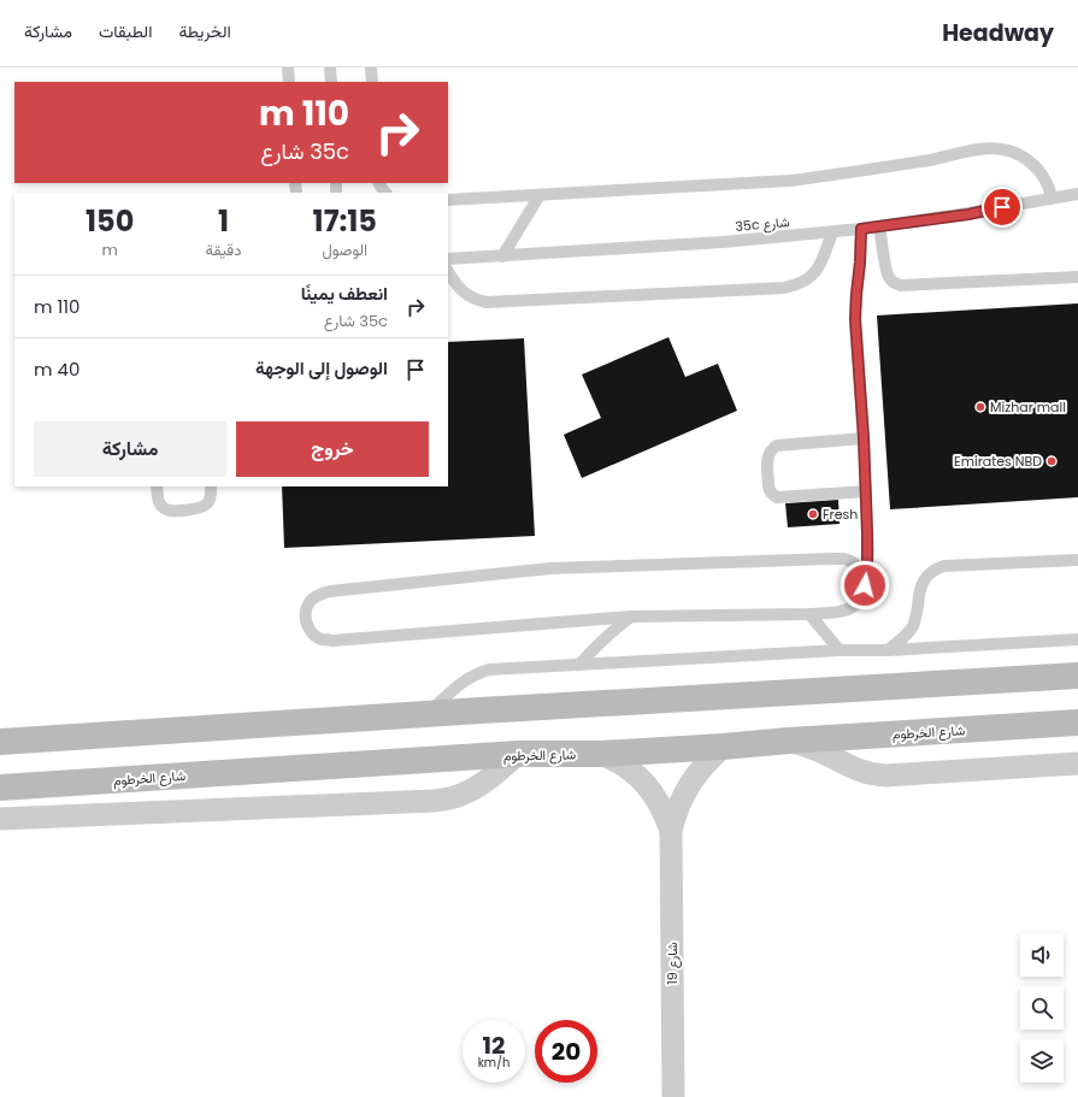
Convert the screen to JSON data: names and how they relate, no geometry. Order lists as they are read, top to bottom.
{
  "streets": {
    "main road": ["شارع الخرطوم"],
    "street": ["شارع 19"],
    "lane": ["35c شارع"]
  },
  "crossings": [
    ["شارع الخرطوم", "شارع 19"]
  ],
  "places": ["Mizhar mall", "Emirates NBD", "Fresh"],
  "page": {
    "header": "Headway",
    "nav": ["الخريطة", "الطبقات", "مشاركة"],
    "turn": ["110 m", "35c شارع"],
    "eta": [
      "17:15",
      "الوصول",
      "1",
      "دقيقة",
      "150",
      "m"
    ],
    "list": [
      {
        "name": "انعطف يمينًا",
        "note": "35c شارع",
        "value": "110 m"
      },
      {
        "name": "الوصول إلى الوجهة",
        "value": "40 m"
      }
    ],
    "buttons": ["خروج", "مشاركة"],
    "speed": "12 km/h",
    "limit": "20"
  }
}
